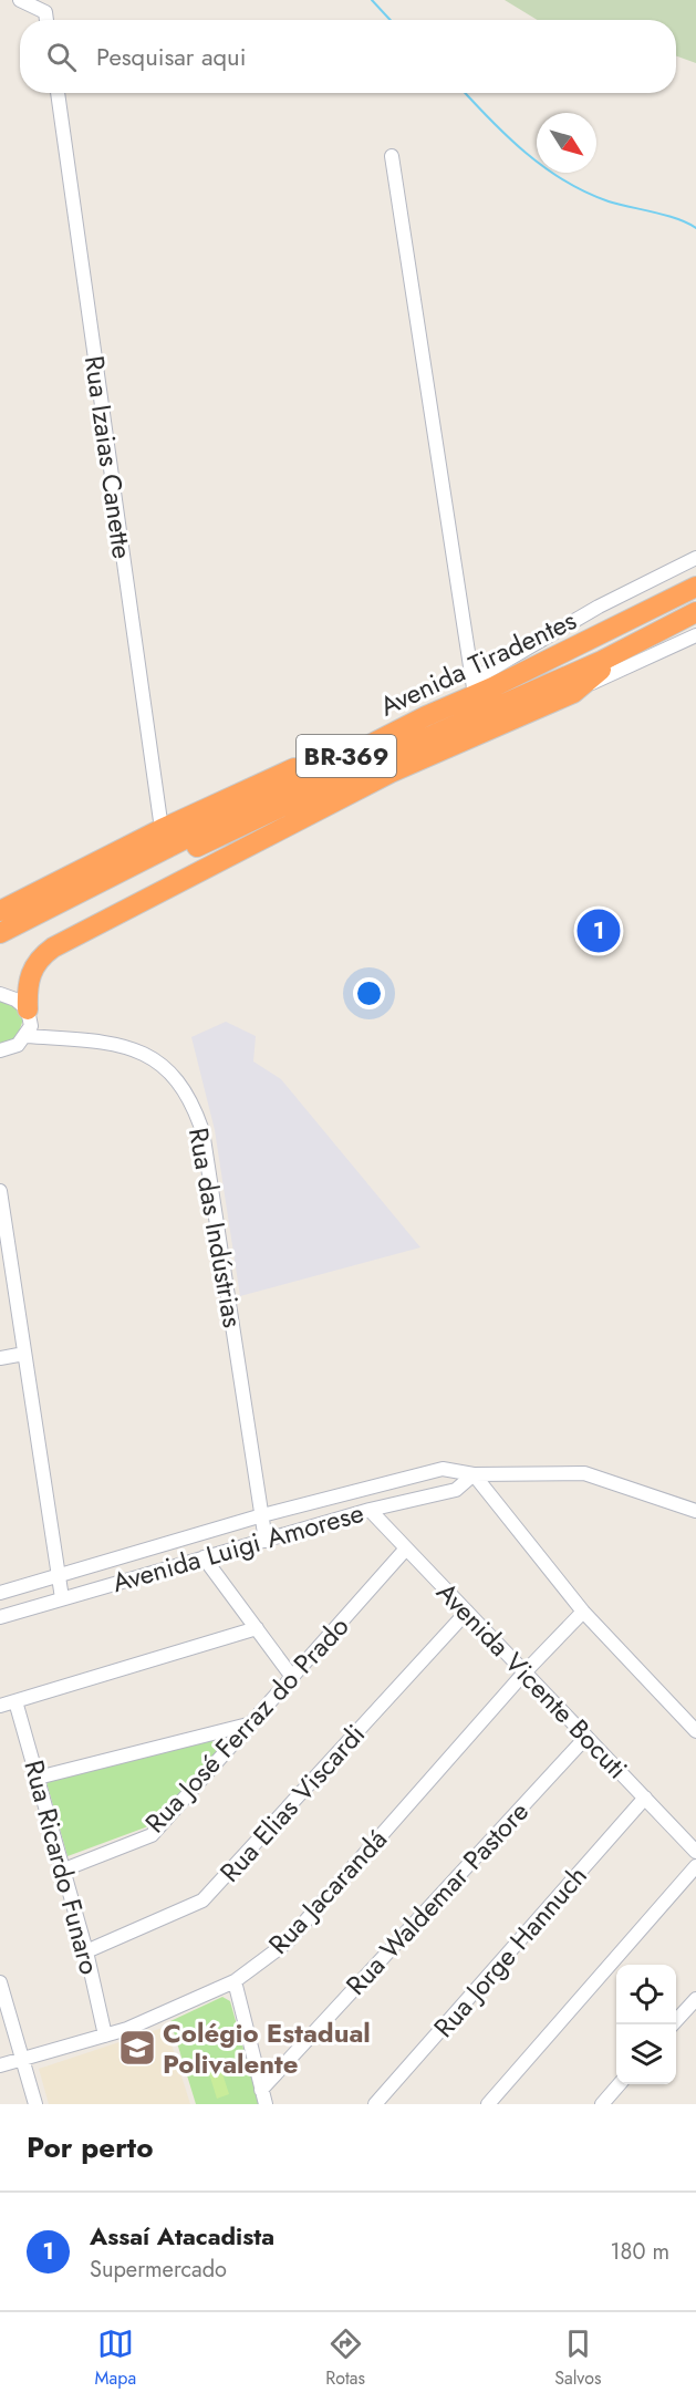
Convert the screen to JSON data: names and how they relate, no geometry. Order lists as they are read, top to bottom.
{
  "streets": {
    "highway": ["Avenida Tiradentes", "BR-369"],
    "street": [
      "Rua Izaias Canette",
      "Rua das Indústrias",
      "Avenida Luigi Amorese",
      "Avenida Vicente Bocuti",
      "Rua José Ferraz do Prado",
      "Rua Elias Viscardi",
      "Rua Ricardo Funaro",
      "Rua Jacarandá",
      "Rua Waldemar Pastore",
      "Rua Jorge Hannuch"
    ]
  },
  "crossings": [
    ["Rua das Indústrias", "Avenida Luigi Amorese"],
    ["Avenida Luigi Amorese", "Avenida Vicente Bocuti"],
    ["Avenida Vicente Bocuti", "Rua José Ferraz do Prado"],
    ["Avenida Vicente Bocuti", "Rua Elias Viscardi"],
    ["Avenida Vicente Bocuti", "Rua Jacarandá"],
    ["Avenida Vicente Bocuti", "Rua Waldemar Pastore"],
    ["Avenida Vicente Bocuti", "Rua Jorge Hannuch"],
    ["Rua José Ferraz do Prado", "Rua Ricardo Funaro"],
    ["Rua Elias Viscardi", "Rua Ricardo Funaro"],
    ["Rua Ricardo Funaro", "Rua Jacarandá"]
  ],
  "places": {
    "school or university": ["Colégio Estadual Polivalente"]
  },
  "north": "bottom right",
  "page": {
    "search": "Pesquisar aqui",
    "pins": "1",
    "heading": "Por perto",
    "list": [
      {
        "mark": "1",
        "name": "Assaí Atacadista",
        "note": "Supermercado",
        "value": "180 m"
      }
    ],
    "nav": ["Mapa", "Rotas", "Salvos"]
  }
}
